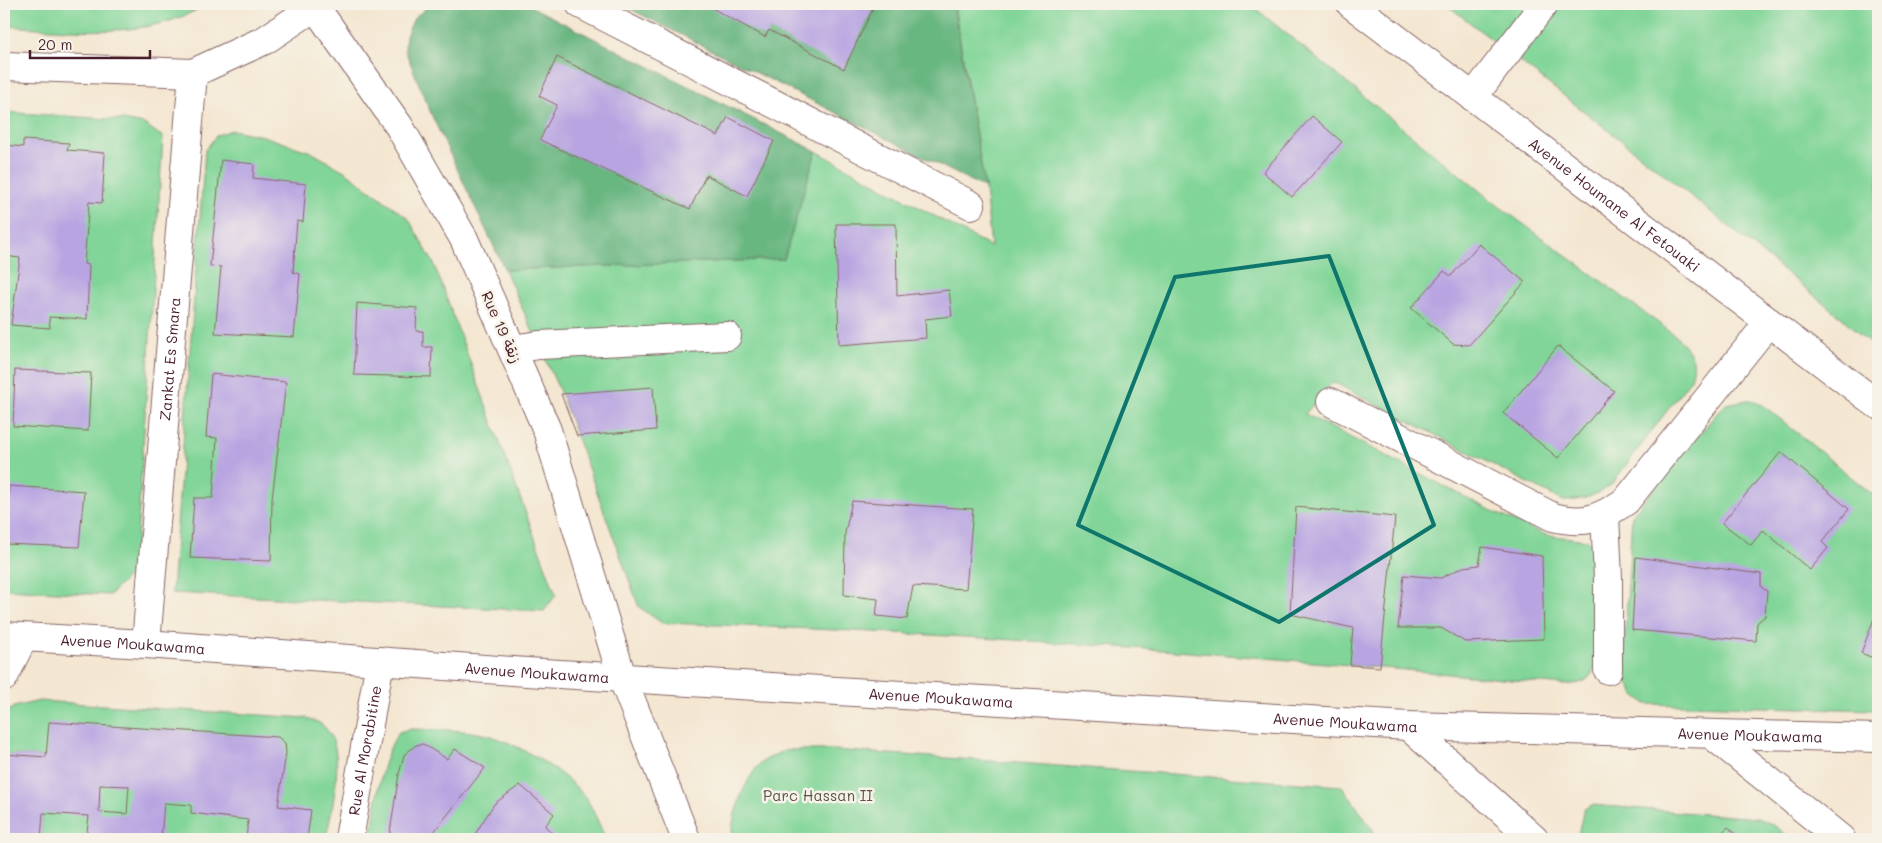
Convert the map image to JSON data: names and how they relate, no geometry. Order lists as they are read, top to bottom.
{
  "streets": {
    "street": [
      "Avenue Houmane Al Fetouaki",
      "Rue 19 زنقة",
      "Zankat Es Smara",
      "Avenue Moukawama",
      "Rue Al Morabitine"
    ]
  },
  "crossings": [
    ["Rue 19 زنقة", "Avenue Moukawama"],
    ["Zankat Es Smara", "Avenue Moukawama"],
    ["Avenue Moukawama", "Rue Al Morabitine"]
  ],
  "parks": ["Parc Hassan II"],
  "scale_bar": "20 m"
}
